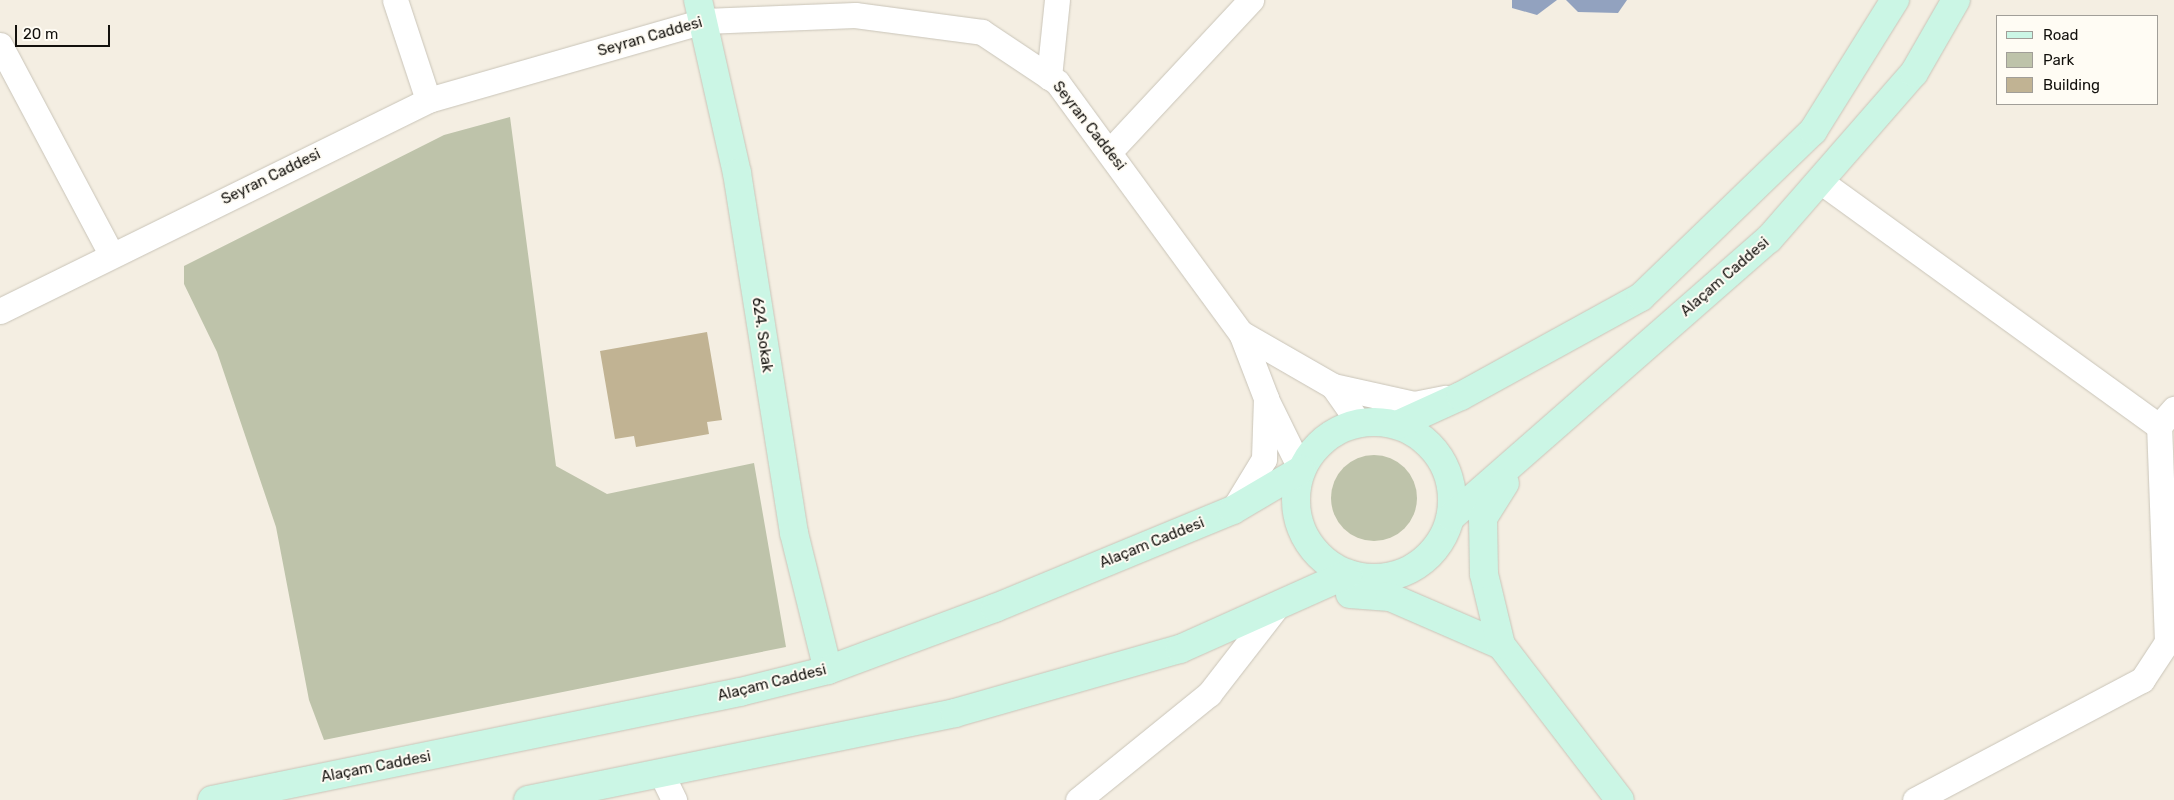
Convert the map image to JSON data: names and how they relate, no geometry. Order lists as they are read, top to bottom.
{
  "streets": {
    "main road": ["Alaçam Caddesi", "624. Sokak"],
    "street": ["Seyran Caddesi"]
  },
  "crossings": [
    ["Seyran Caddesi", "Alaçam Caddesi"],
    ["Seyran Caddesi", "624. Sokak"],
    ["Alaçam Caddesi", "624. Sokak"]
  ],
  "legend": ["Road", "Park", "Building"],
  "scale_bar": "20 m"
}
